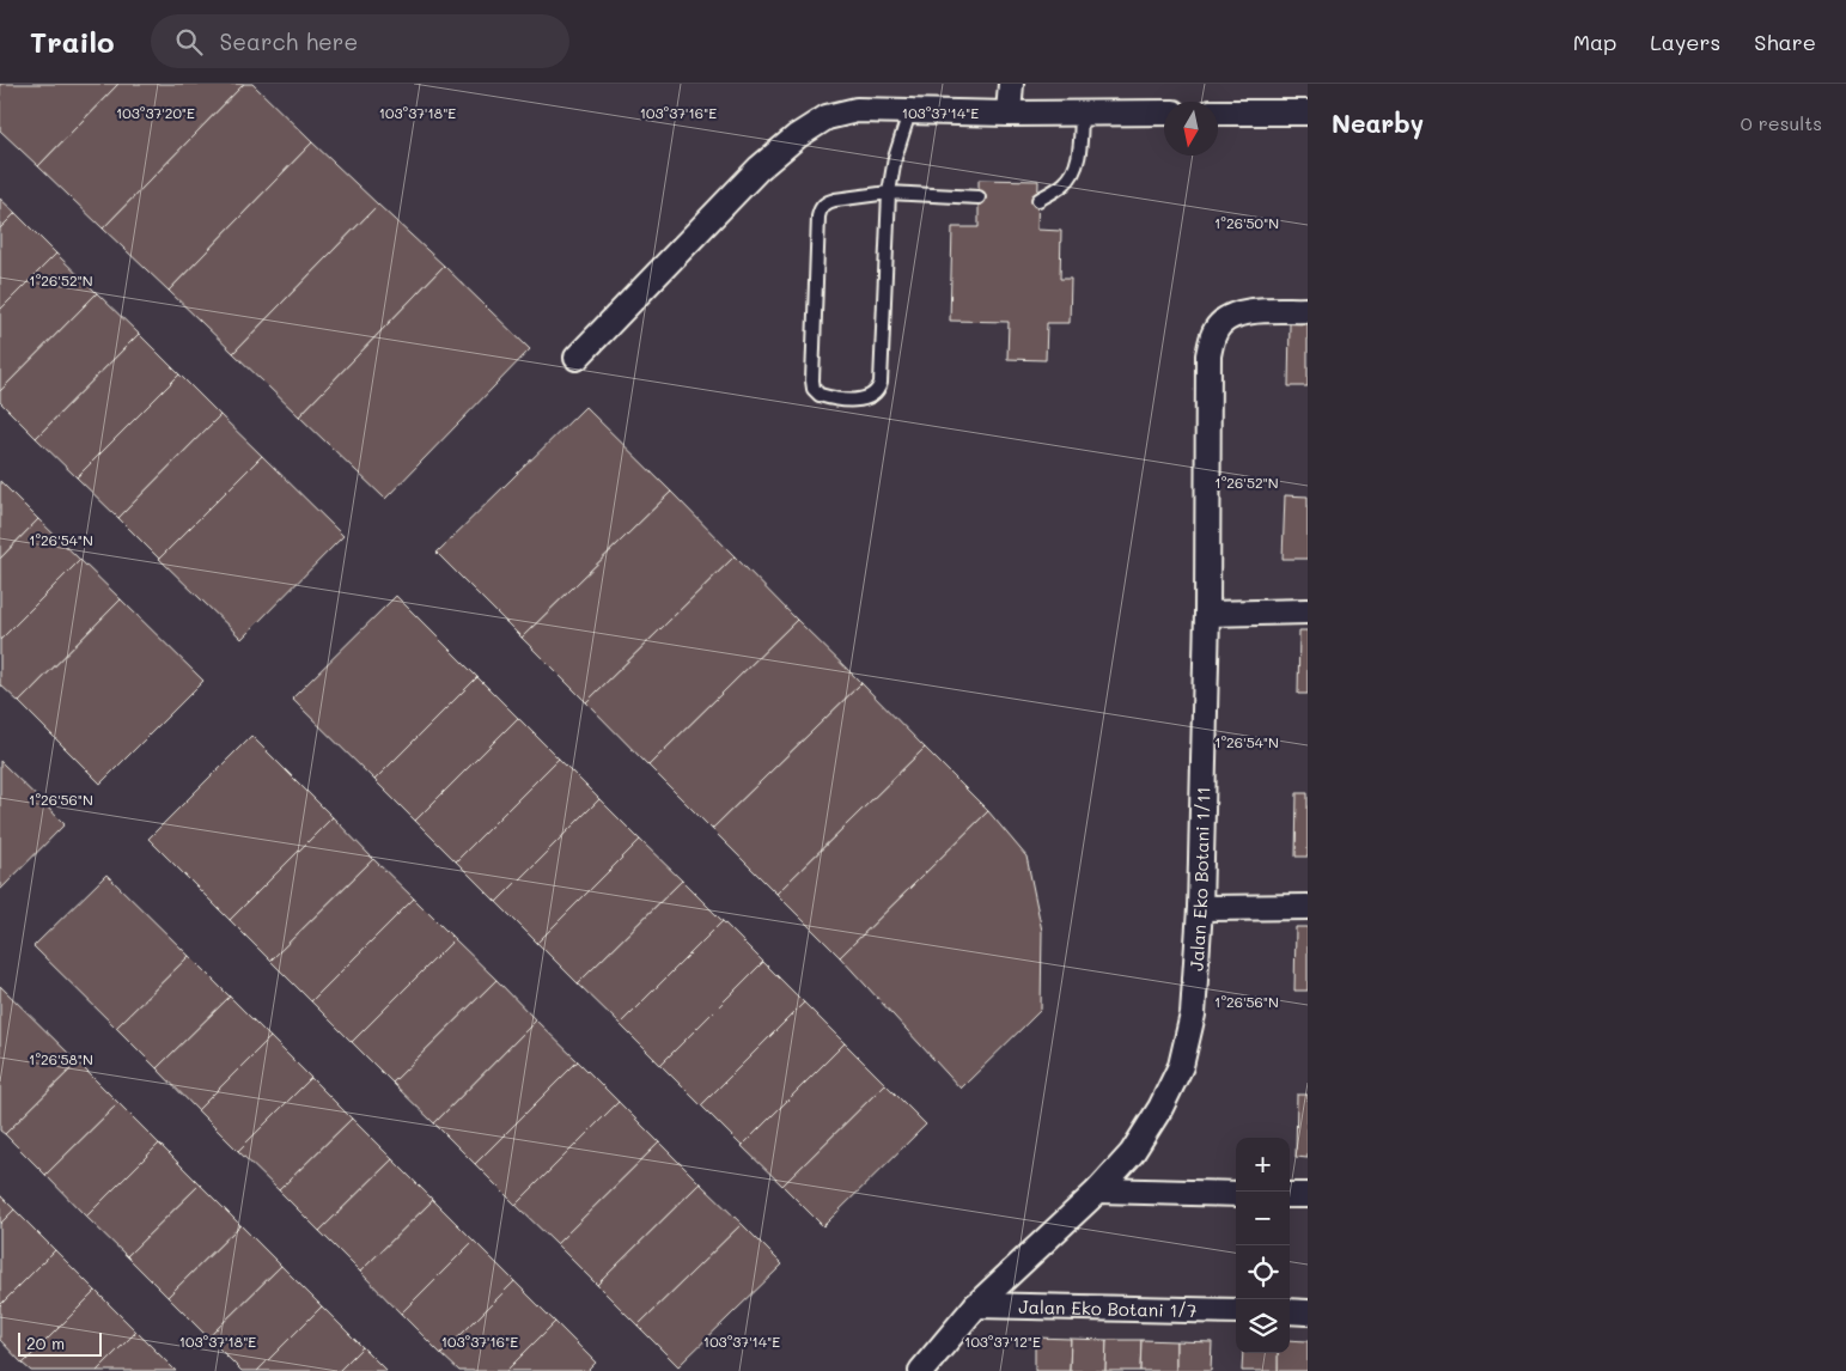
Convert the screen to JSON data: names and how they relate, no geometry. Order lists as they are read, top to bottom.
{
  "streets": {
    "street": ["Jalan Eko Botani 1/11", "Jalan Eko Botani 1/7"]
  },
  "crossings": [
    ["Jalan Eko Botani 1/11", "Jalan Eko Botani 1/7"]
  ],
  "scale_bar": "20 m",
  "north": "bottom",
  "page": {
    "header": "Trailo",
    "search": "Search here",
    "nav": ["Map", "Layers", "Share"],
    "heading": ["Nearby", "0 results"],
    "map_buttons": ["+", "−"],
    "scale": "20 m"
  },
  "coordinates": [
    "103°37'20\"E",
    "103°37'18\"E",
    "103°37'16\"E",
    "103°37'14\"E",
    "1°26'50\"N",
    "1°26'52\"N",
    "1°26'54\"N",
    "1°26'56\"N",
    "1°26'58\"N",
    "103°37'12\"E"
  ]
}
